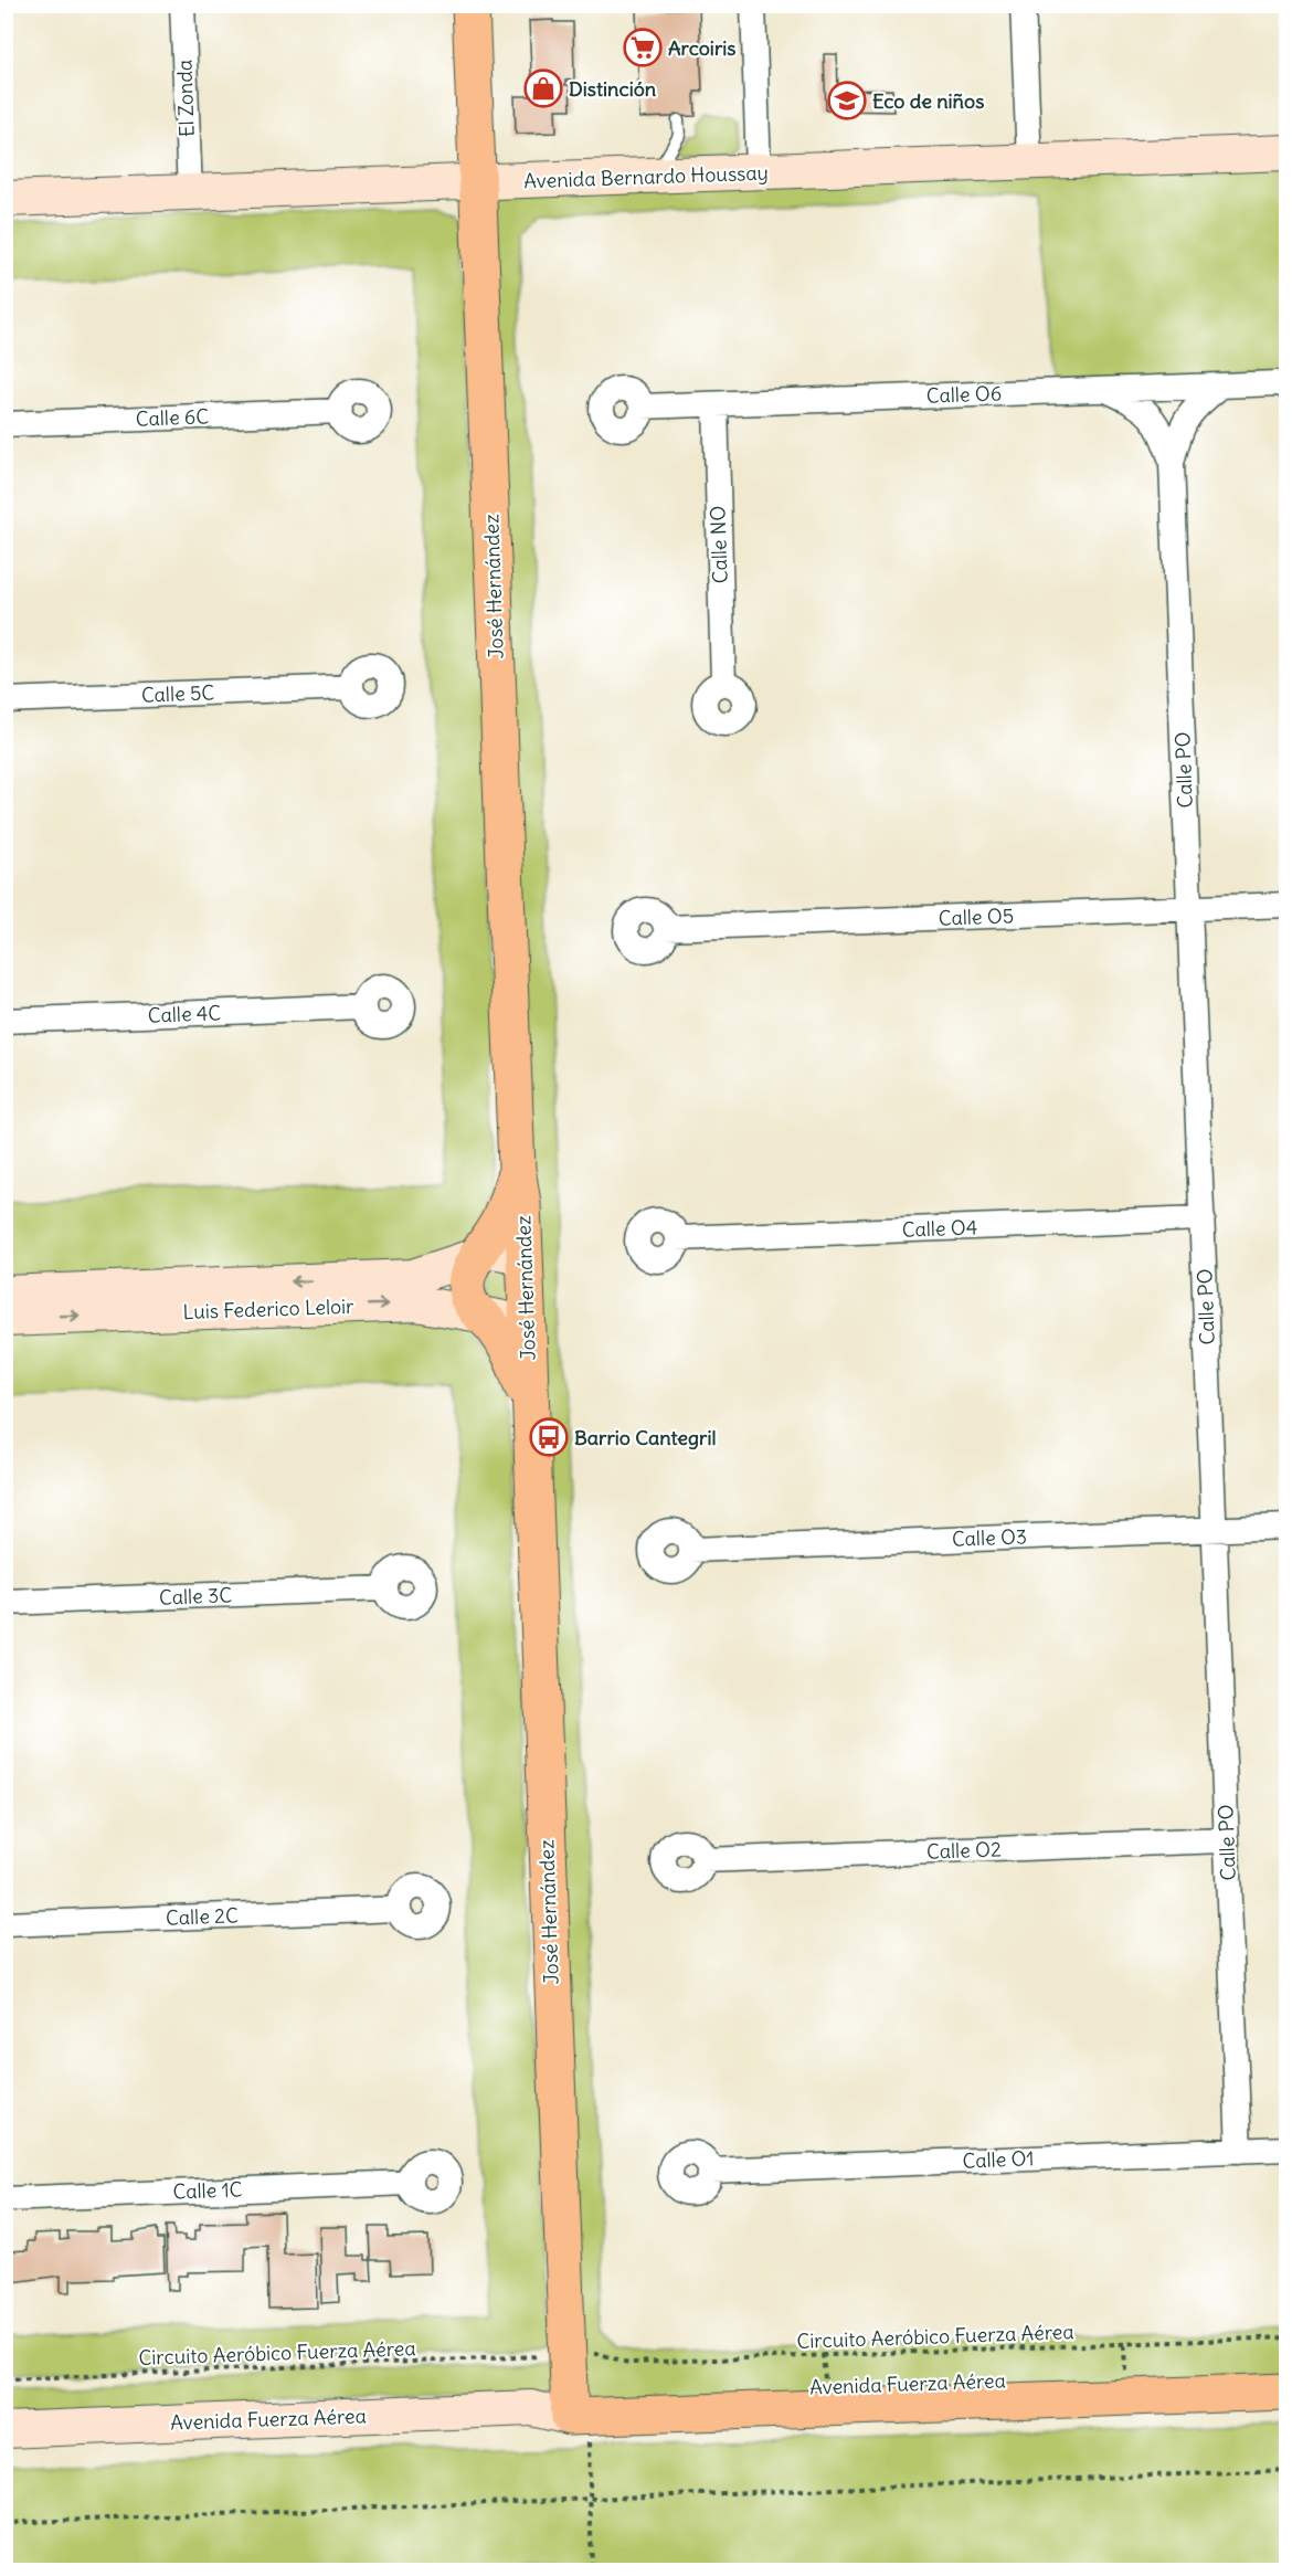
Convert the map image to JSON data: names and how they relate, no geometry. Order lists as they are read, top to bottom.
{
  "streets": {
    "main road": [
      "Avenida Bernardo Houssay",
      "José Hernández",
      "Luis Federico Leloir",
      "Avenida Fuerza Aérea"
    ],
    "street": [
      "El Zonda",
      "Calle O6",
      "Calle 6C",
      "Calle NO",
      "Calle 5C",
      "Calle PO",
      "Calle O5",
      "Calle 4C",
      "Calle O4",
      "Calle O3",
      "Calle 3C",
      "Calle O2",
      "Calle 2C",
      "Calle O1",
      "Calle 1C"
    ],
    "path": ["Circuito Aeróbico Fuerza Aérea"]
  },
  "crossings": [
    ["El Zonda", "Avenida Bernardo Houssay"],
    ["Avenida Bernardo Houssay", "José Hernández"],
    ["Calle O6", "Calle NO"],
    ["Calle O6", "Calle PO"],
    ["José Hernández", "Luis Federico Leloir"],
    ["José Hernández", "Avenida Fuerza Aérea"],
    ["Calle PO", "Calle O5"],
    ["Calle PO", "Calle O4"],
    ["Calle PO", "Calle O3"],
    ["Calle PO", "Calle O2"],
    ["Calle PO", "Calle O1"],
    ["Circuito Aeróbico Fuerza Aérea", "Avenida Fuerza Aérea"]
  ],
  "places": {
    "supermarket": ["Arcoiris"],
    "shop": ["Distinción"],
    "school or university": ["Eco de niños"],
    "bus stop": ["Barrio Cantegril"]
  }
}
